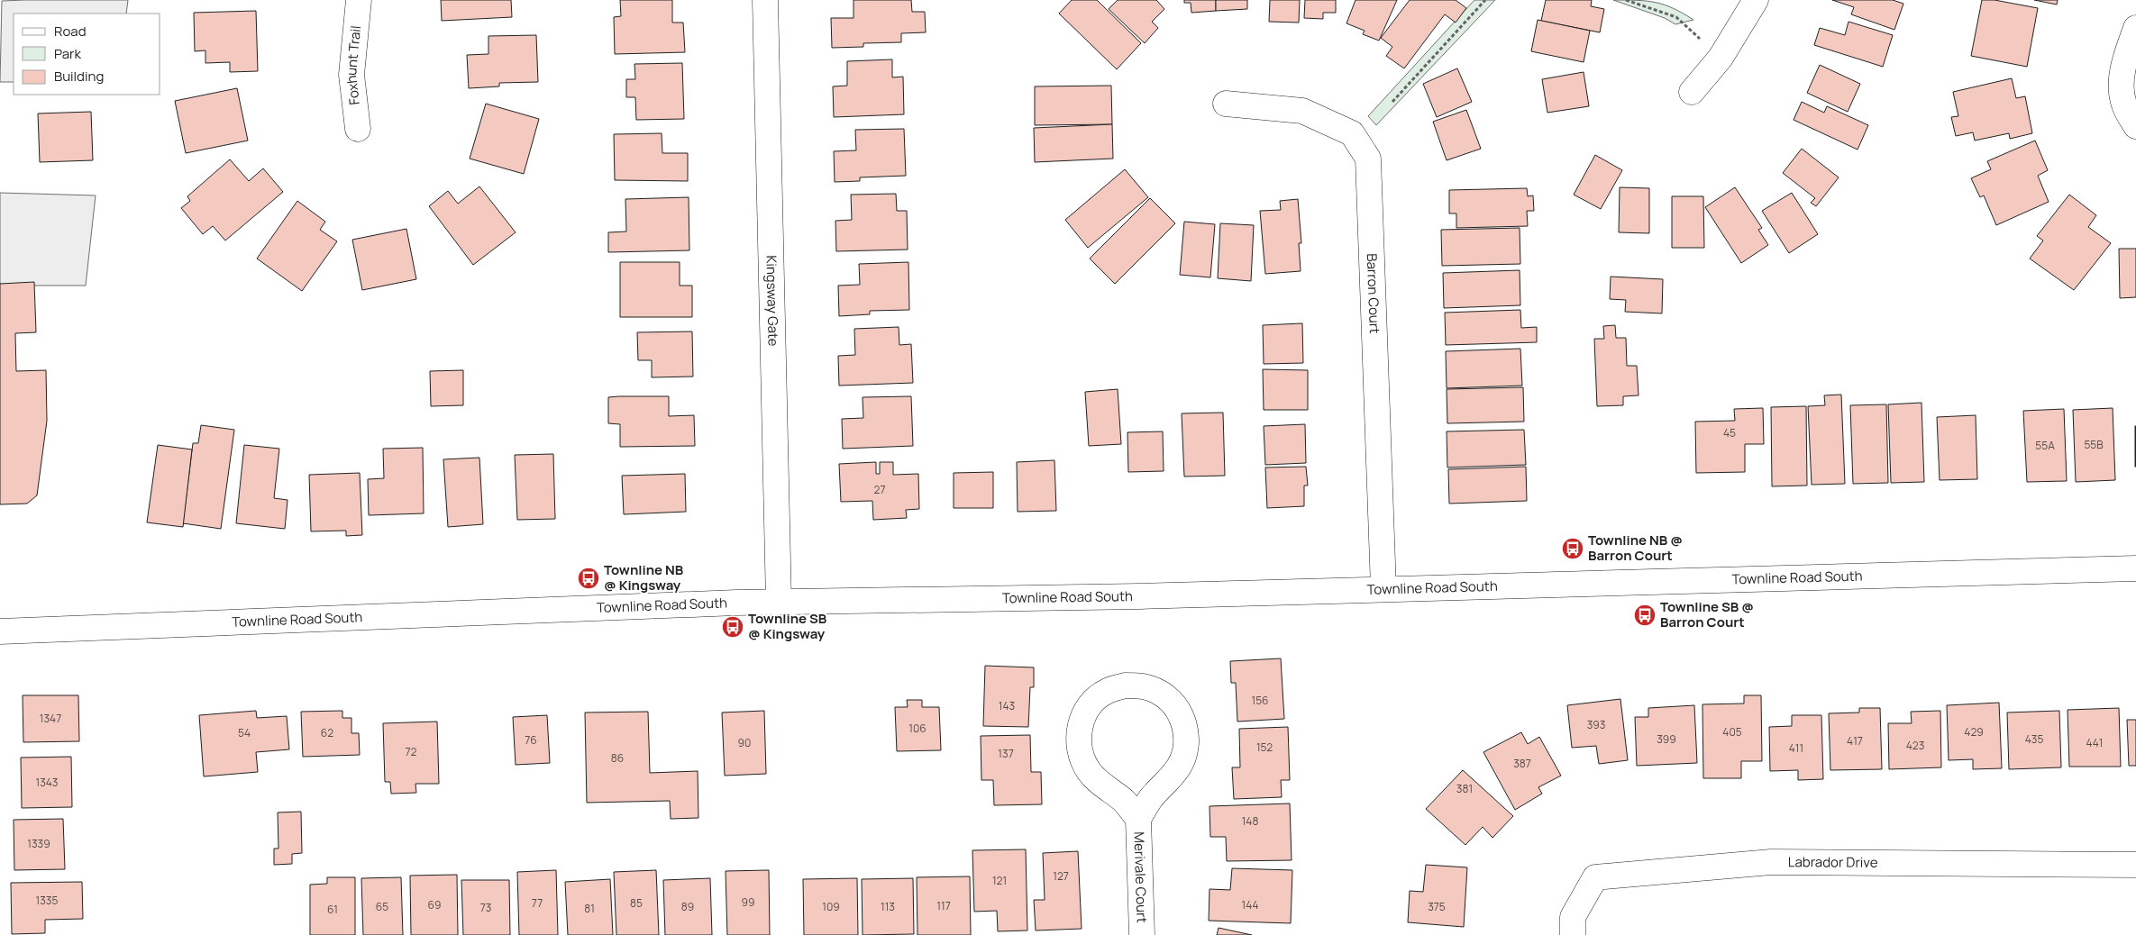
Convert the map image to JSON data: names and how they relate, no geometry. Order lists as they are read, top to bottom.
{
  "streets": {
    "street": [
      "Foxhunt Trail",
      "Barron Court",
      "Kingsway Gate",
      "Townline Road South",
      "Labrador Drive",
      "Merivale Court"
    ]
  },
  "crossings": [
    ["Barron Court", "Townline Road South"],
    ["Kingsway Gate", "Townline Road South"]
  ],
  "places": {
    "bus stop": [
      "Townline NB @ Barron Court",
      "Townline NB @ Kingsway",
      "Townline SB @ Barron Court",
      "Townline SB @ Kingsway"
    ]
  },
  "house_numbers": [
    "45",
    "55B",
    "55A",
    "27",
    "156",
    "143",
    "1347",
    "393",
    "106",
    "405",
    "429",
    "54",
    "62",
    "399",
    "435",
    "76",
    "417",
    "90",
    "441",
    "423",
    "152",
    "411",
    "72",
    "137",
    "86",
    "387",
    "1343",
    "381",
    "148",
    "1339",
    "127",
    "121",
    "1335",
    "99",
    "77",
    "85",
    "69",
    "144",
    "117",
    "65",
    "89",
    "109",
    "113",
    "375",
    "73",
    "81",
    "61"
  ],
  "legend": ["Road", "Park", "Building"]
}
